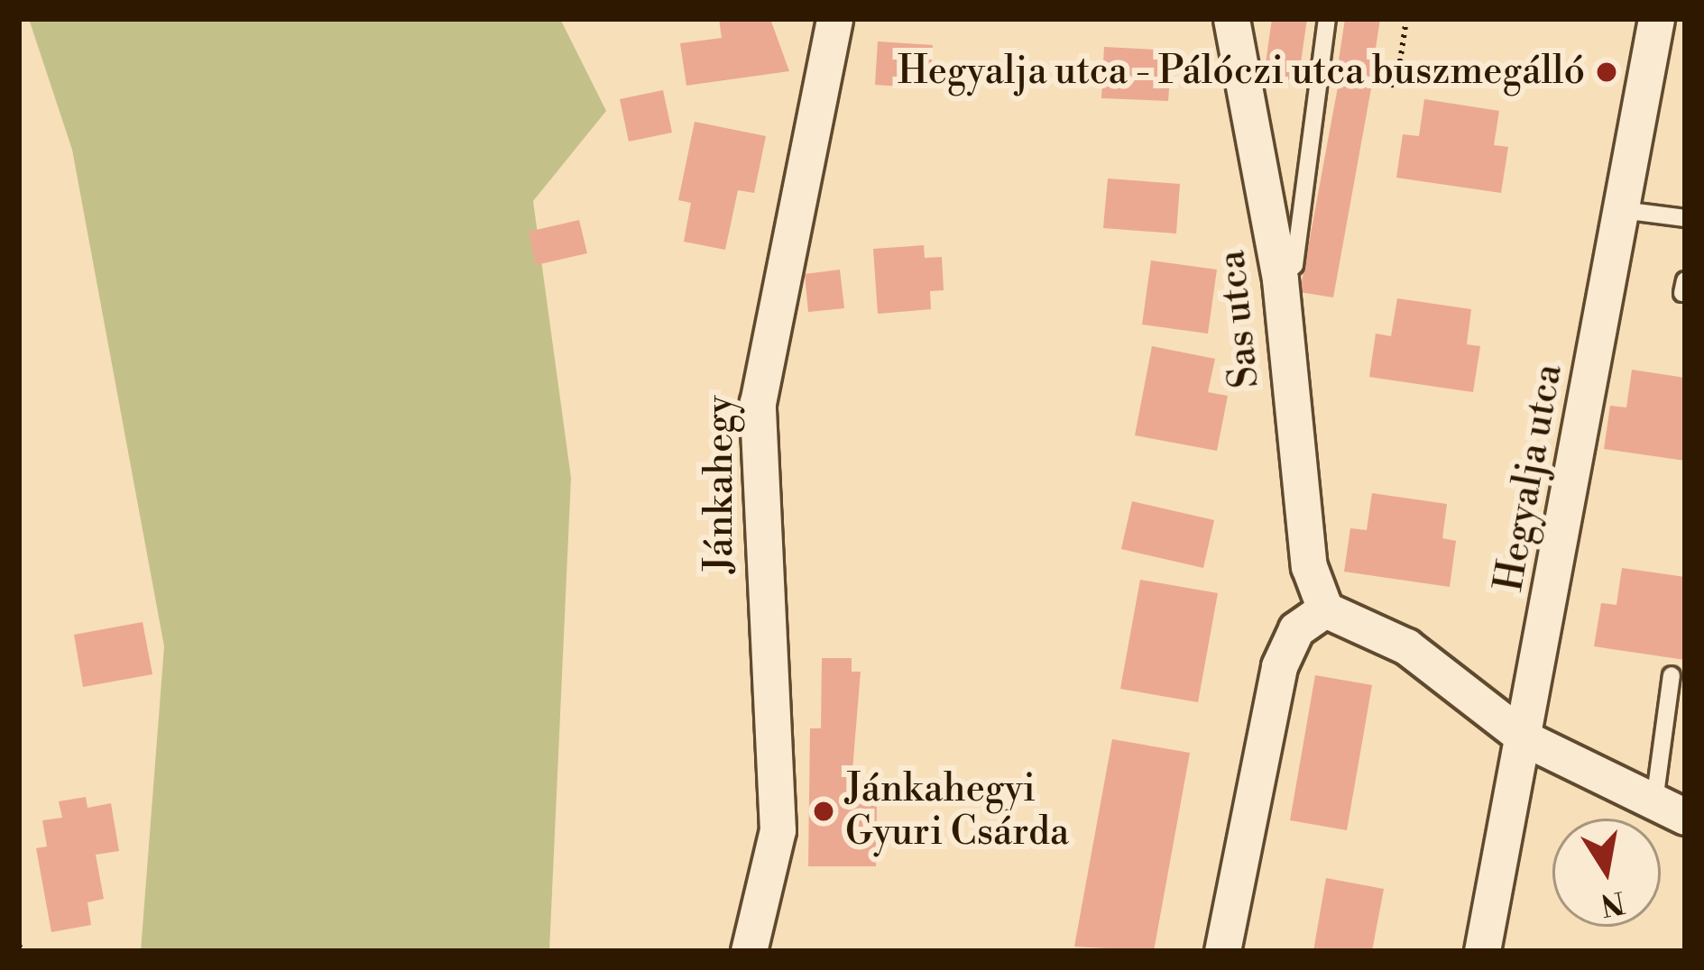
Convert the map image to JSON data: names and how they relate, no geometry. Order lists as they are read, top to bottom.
{
  "streets": {
    "street": ["Sas utca", "Hegyalja utca", "Jánkahegy"]
  },
  "places": ["Hegyalja utca - Pálóczi utca buszmegálló", "Jánkahegyi Gyuri Csárda"],
  "north": "bottom"
}
